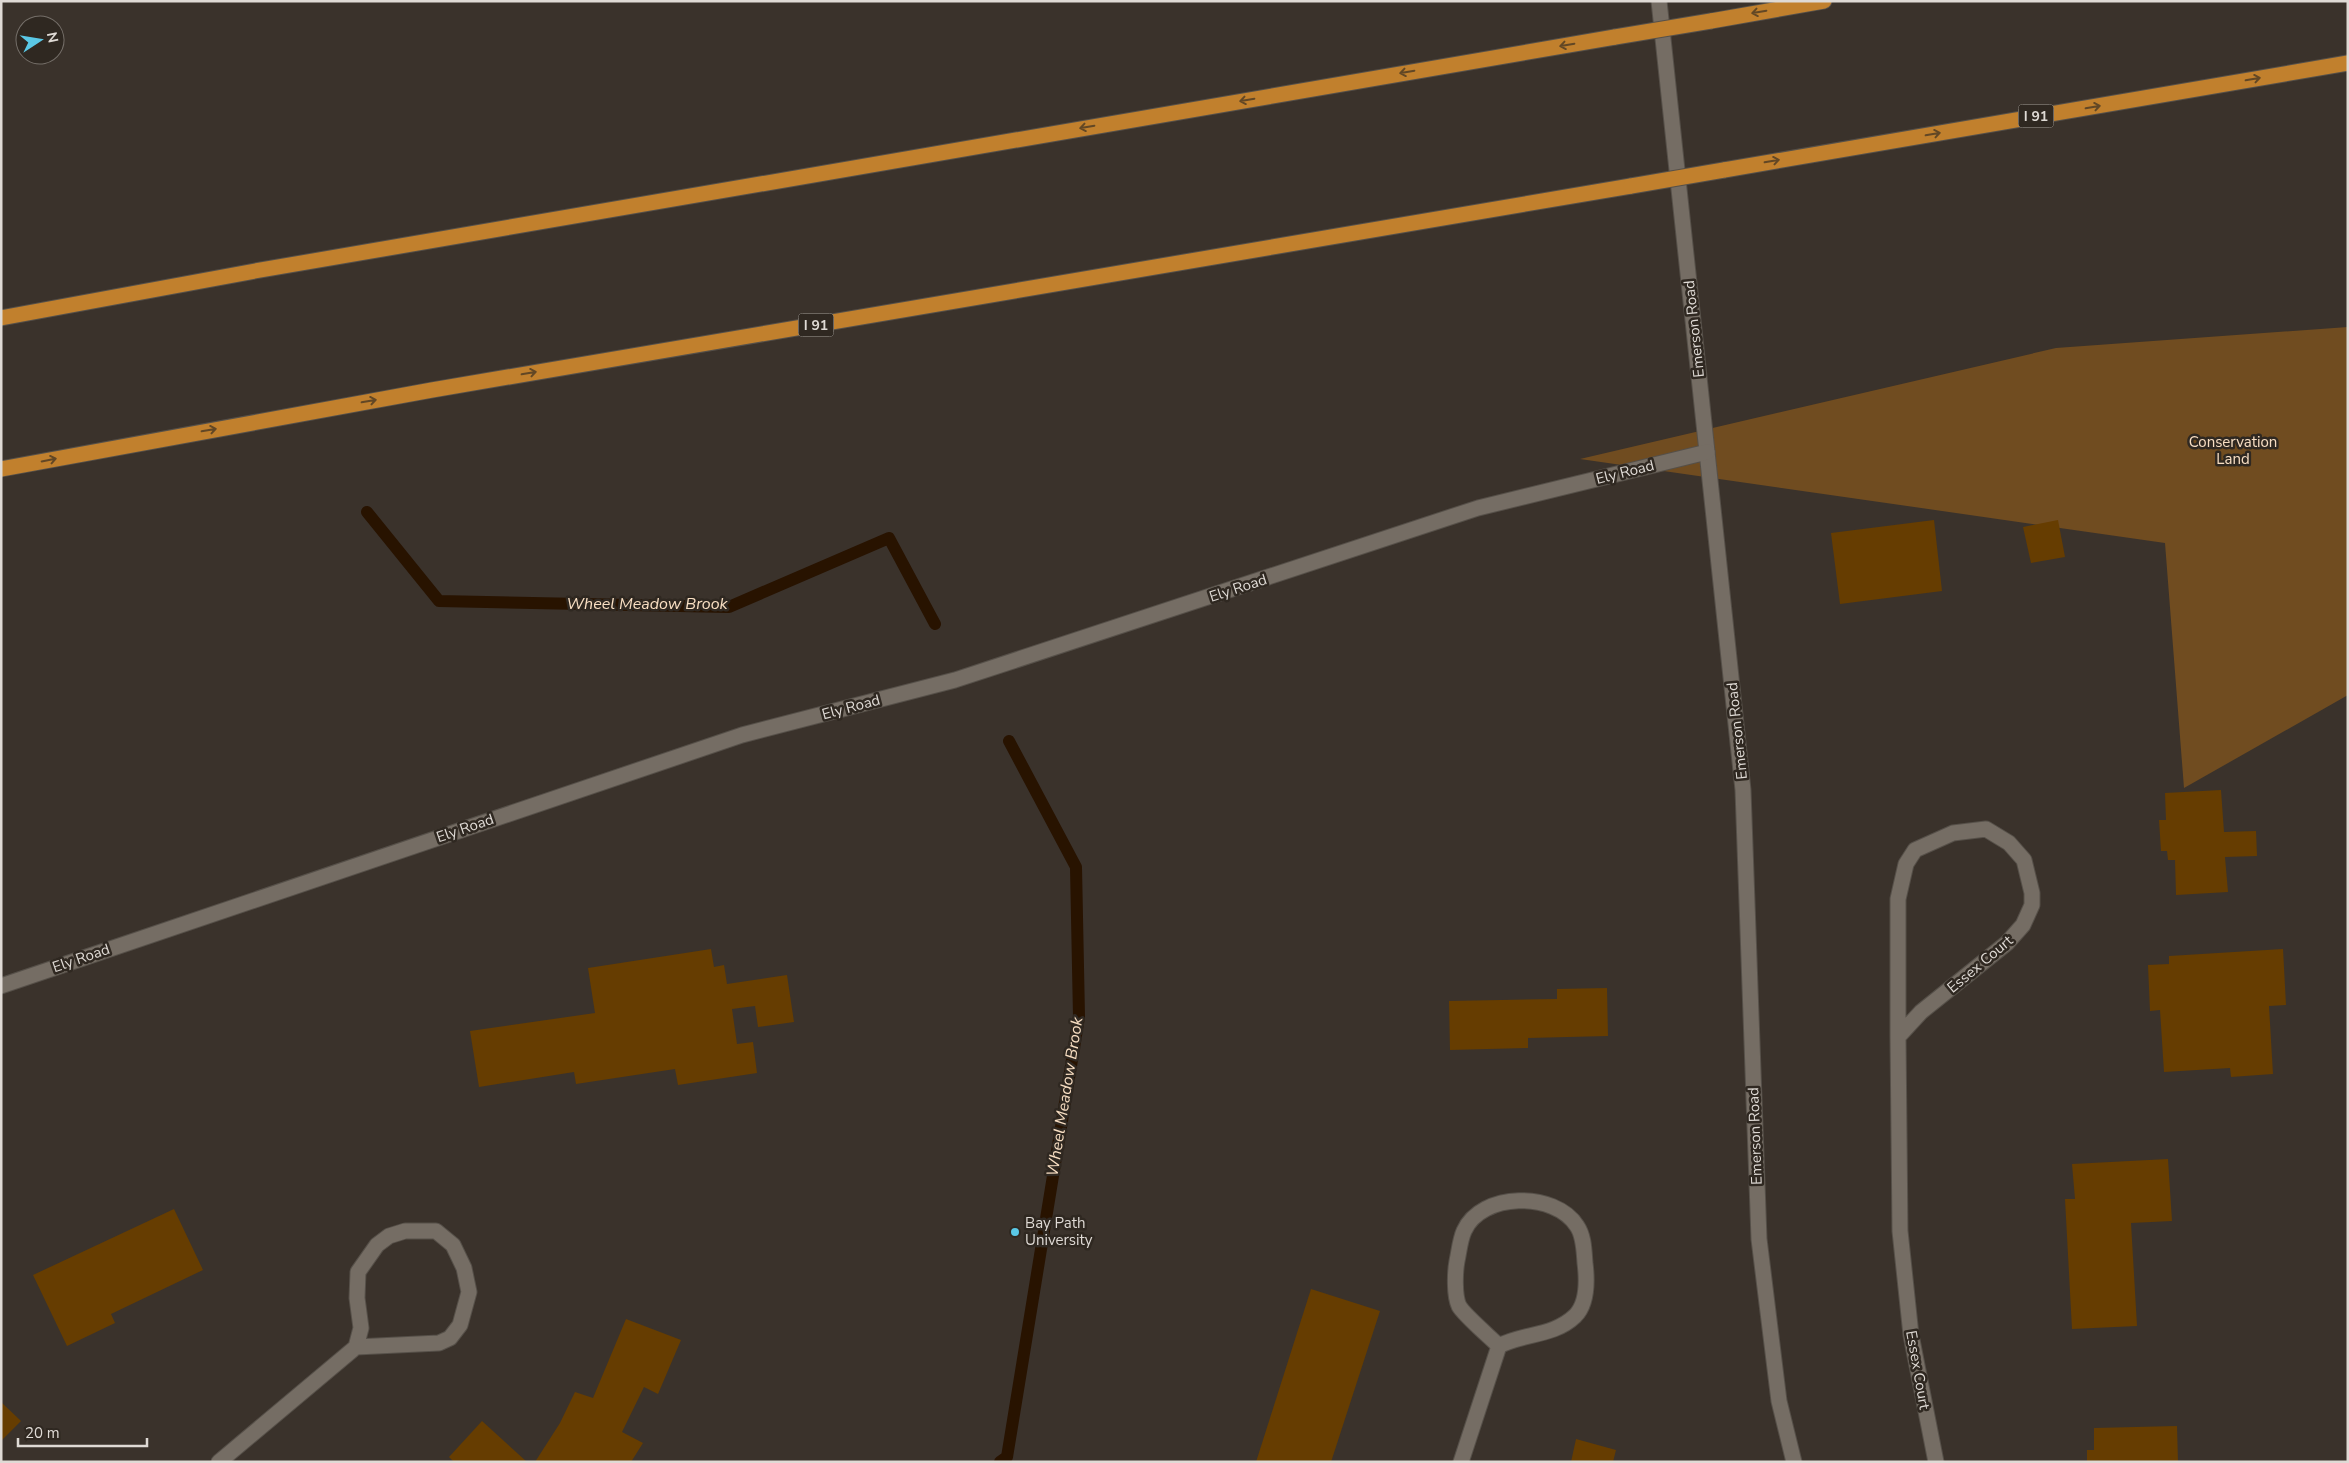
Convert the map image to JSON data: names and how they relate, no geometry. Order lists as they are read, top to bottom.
{
  "streets": {
    "highway": ["I 91"],
    "street": ["Emerson Road", "Ely Road", "Essex Court"]
  },
  "crossings": [
    ["Emerson Road", "Ely Road"]
  ],
  "water": ["Wheel Meadow Brook"],
  "parks": ["Conservation Land"],
  "places": ["Bay Path University"],
  "scale_bar": "20 m",
  "north": "right"
}
